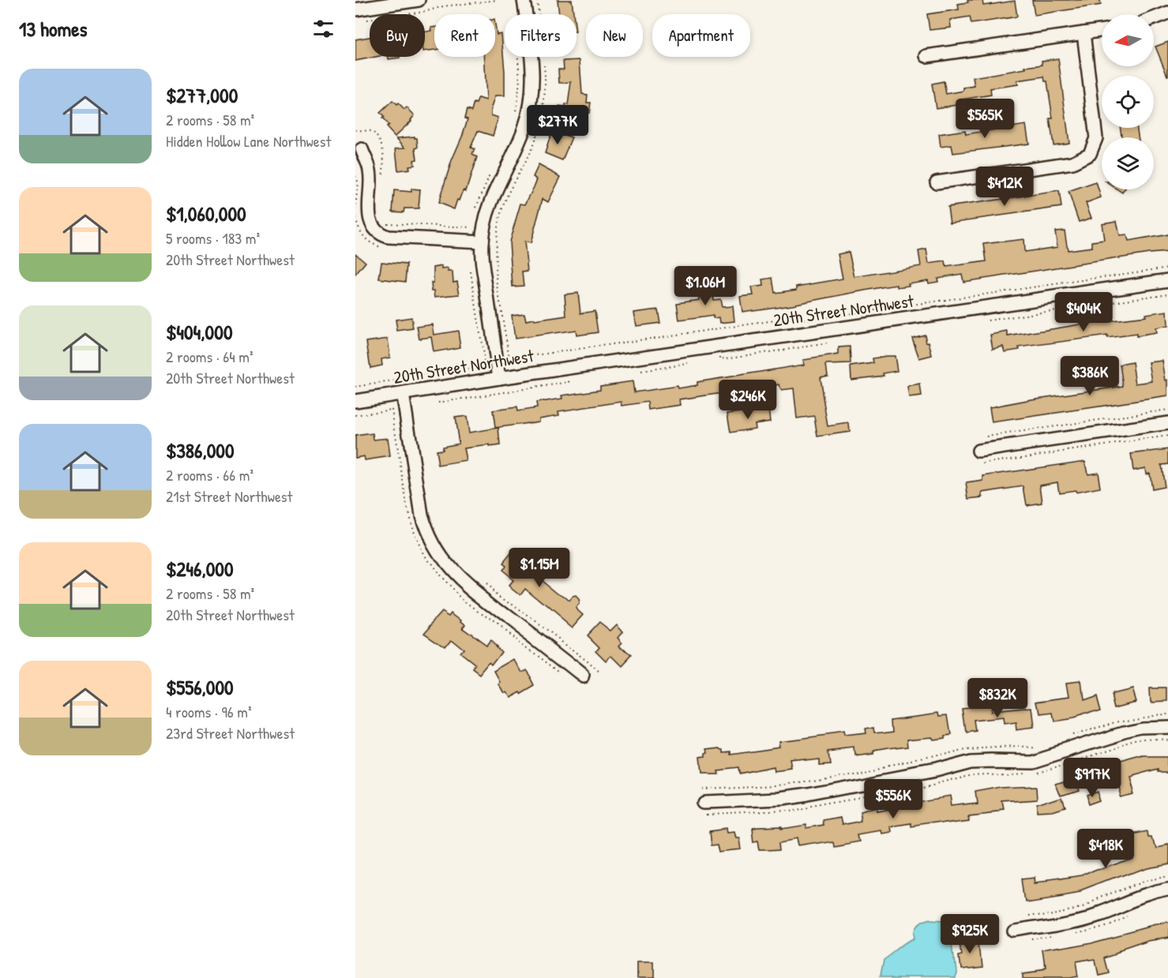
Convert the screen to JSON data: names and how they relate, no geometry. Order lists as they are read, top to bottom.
{
  "streets": {
    "street": ["20th Street Northwest"]
  },
  "north": "left",
  "page": {
    "heading": "13 homes",
    "chip": [
      "Buy",
      "Rent",
      "Filters",
      "New",
      "Apartment"
    ],
    "list": [
      {
        "name": "$277,000",
        "note": "2 rooms · 58 m² · Hidden Hollow Lane Northwest"
      },
      {
        "name": "$1,060,000",
        "note": "5 rooms · 183 m² · 20th Street Northwest"
      },
      {
        "name": "$404,000",
        "note": "2 rooms · 64 m² · 20th Street Northwest"
      },
      {
        "name": "$386,000",
        "note": "2 rooms · 66 m² · 21st Street Northwest"
      },
      {
        "name": "$246,000",
        "note": "2 rooms · 58 m² · 20th Street Northwest"
      },
      {
        "name": "$556,000",
        "note": "4 rooms · 96 m² · 23rd Street Northwest"
      }
    ],
    "price": [
      "$565K",
      "$277K",
      "$412K",
      "$1.06M",
      "$404K",
      "$386K",
      "$246K",
      "$1.15M",
      "$832K",
      "$917K",
      "$556K",
      "$418K",
      "$925K"
    ]
  }
}
